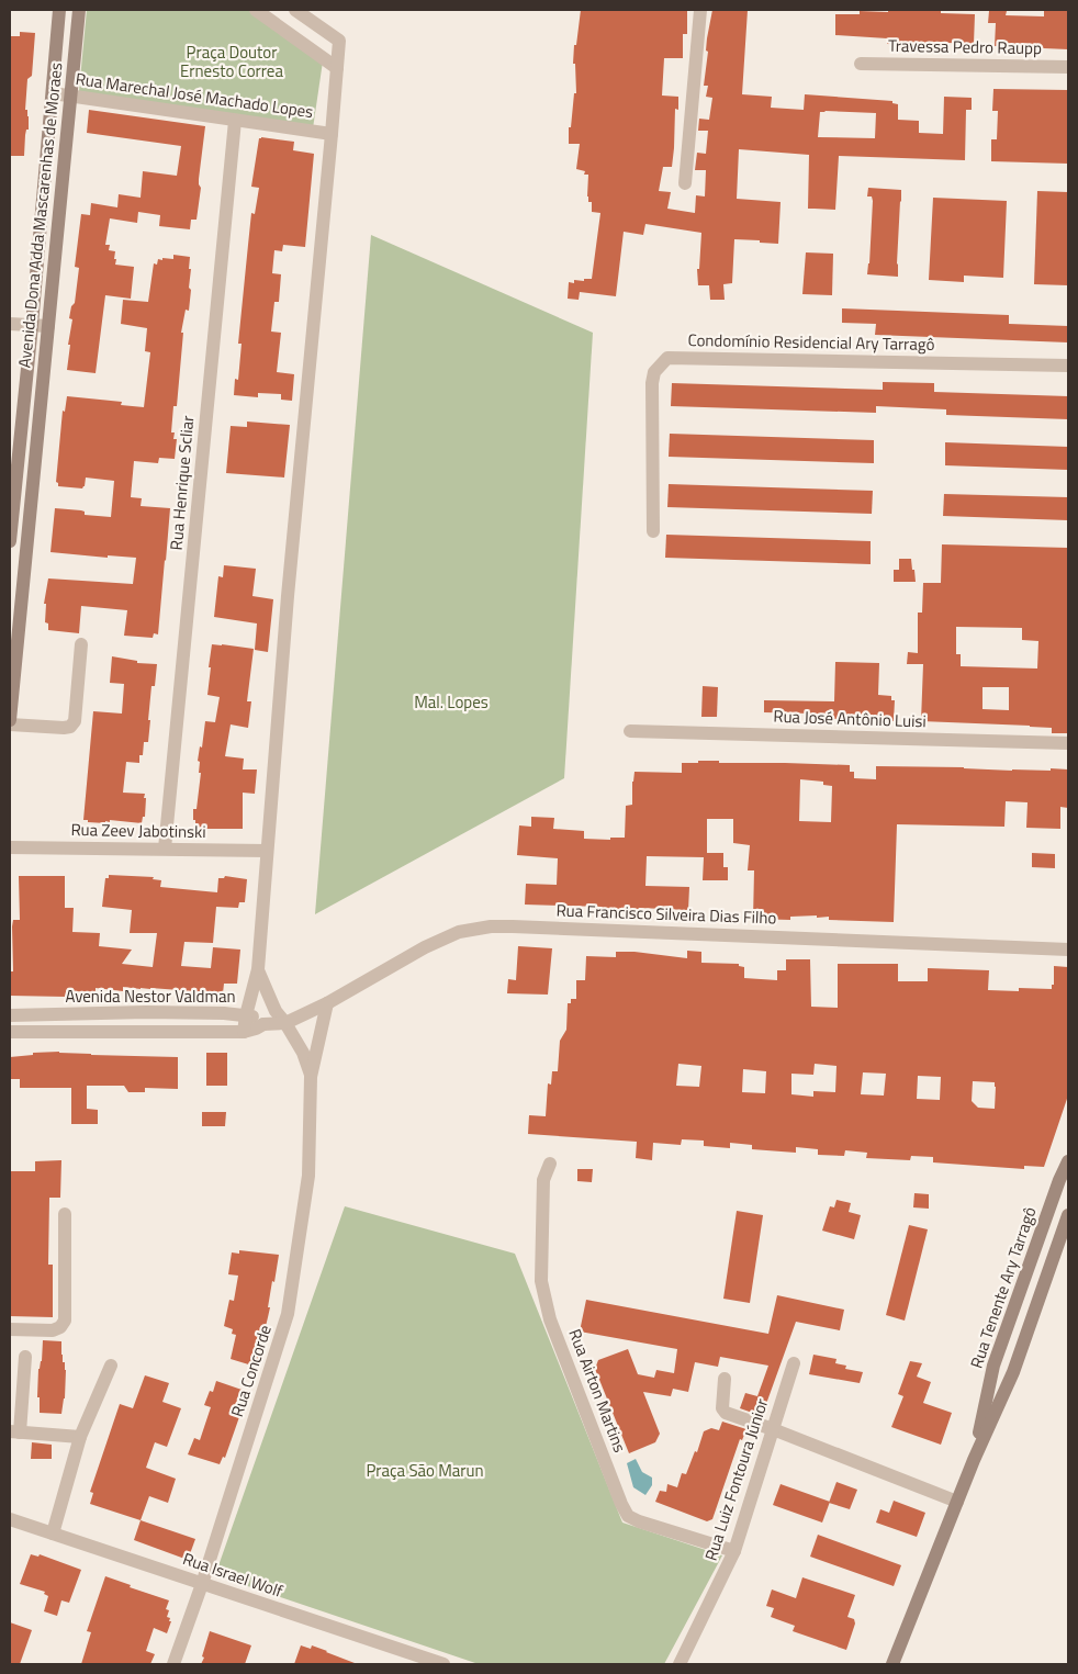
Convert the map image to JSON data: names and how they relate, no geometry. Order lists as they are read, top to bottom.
{
  "streets": {
    "main road": ["Avenida Dona Adda Mascarenhas de Moraes", "Rua Tenente Ary Tarragô"],
    "street": [
      "Travessa Pedro Raupp",
      "Rua Marechal José Machado Lopes",
      "Condomínio Residencial Ary Tarragô",
      "Rua Henrique Scliar",
      "Rua José Antônio Luisi",
      "Rua Zeev Jabotinski",
      "Rua Francisco Silveira Dias Filho",
      "Avenida Nestor Valdman",
      "Rua Concorde",
      "Rua Airton Martins",
      "Rua Luiz Fontoura Júnior",
      "Rua Israel Wolf"
    ]
  },
  "crossings": [
    ["Rua Marechal José Machado Lopes", "Avenida Dona Adda Mascarenhas de Moraes"],
    ["Rua Marechal José Machado Lopes", "Rua Henrique Scliar"],
    ["Rua Henrique Scliar", "Rua Zeev Jabotinski"],
    ["Rua Francisco Silveira Dias Filho", "Rua Concorde"],
    ["Rua Concorde", "Rua Israel Wolf"],
    ["Rua Airton Martins", "Rua Luiz Fontoura Júnior"]
  ],
  "parks": ["Praça Doutor Ernesto Correa", "Mal. Lopes", "Praça São Marun"]
}
